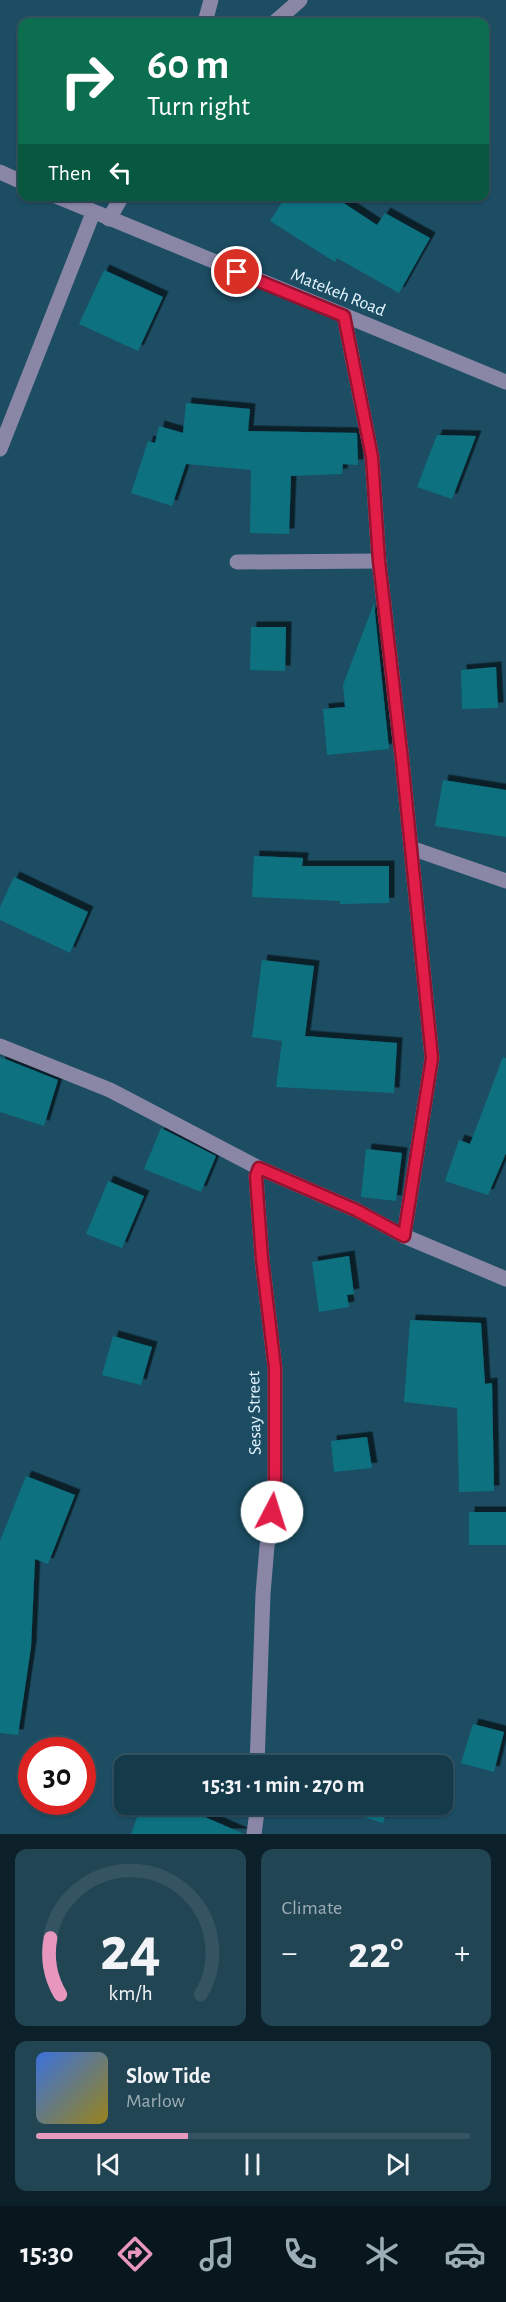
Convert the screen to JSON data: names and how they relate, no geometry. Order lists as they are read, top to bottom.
{
  "streets": {
    "street": ["Matekeh Road", "Sesay Street"]
  },
  "page": {
    "turn": ["60 m", "Turn right"],
    "then": "Then",
    "limit": "30",
    "trip": "15:31 · 1 min · 270 m",
    "tile": "Climate",
    "heat": ["−", "22°", "+"],
    "song": ["Slow Tide", "Marlow"],
    "tabs": "15:30",
    "gauge": ["24", "km/h"]
  }
}
